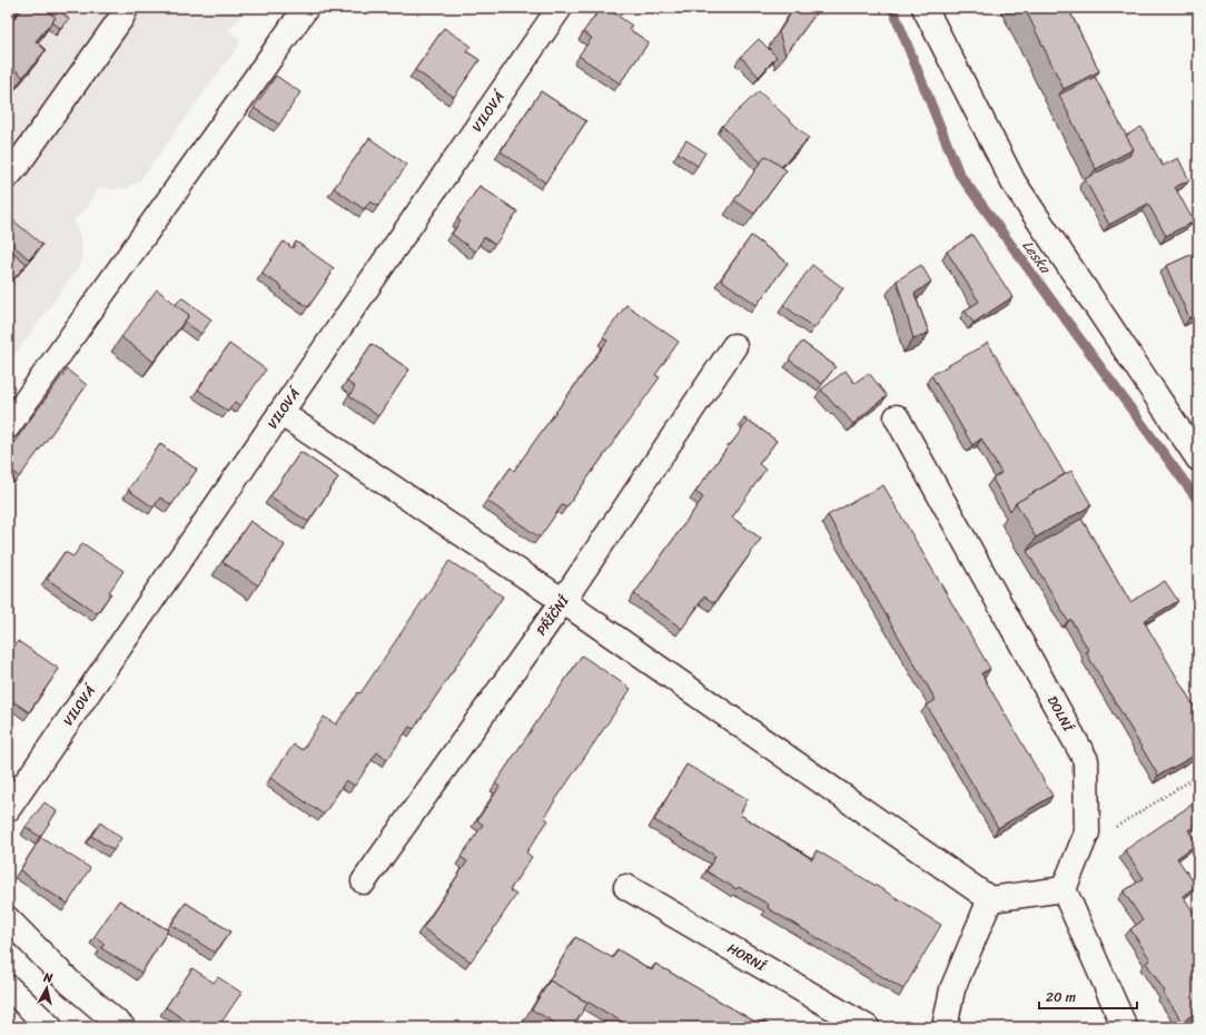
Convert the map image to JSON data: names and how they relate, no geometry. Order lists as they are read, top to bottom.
{
  "streets": {
    "street": [
      "VILOVÁ",
      "PŘÍČNÍ",
      "DOLNÍ",
      "HORNÍ"
    ]
  },
  "water": ["Leska"],
  "scale_bar": "20 m",
  "north": "top"
}
